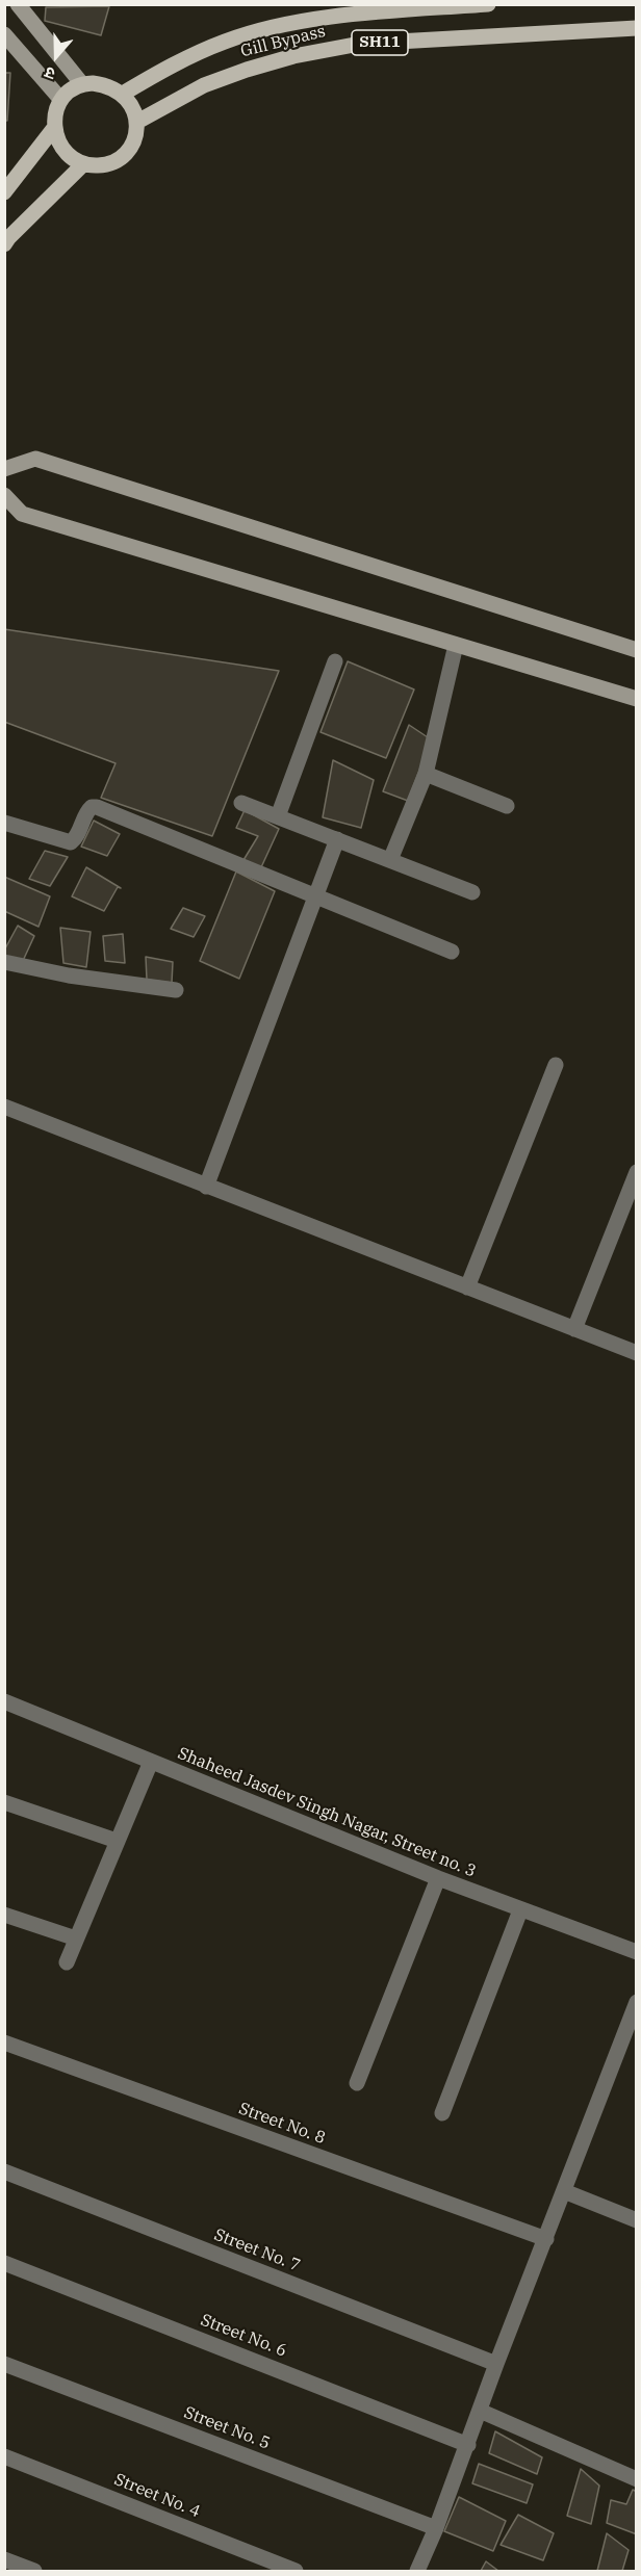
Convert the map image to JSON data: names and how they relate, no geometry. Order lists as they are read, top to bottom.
{
  "streets": {
    "main road": ["Gill Bypass", "SH11"],
    "street": [
      "Shaheed Jasdev Singh Nagar, Street no. 3",
      "Street No. 8",
      "Street No. 7",
      "Street No. 6",
      "Street No. 5",
      "Street No. 4"
    ]
  },
  "north": "bottom"
}
